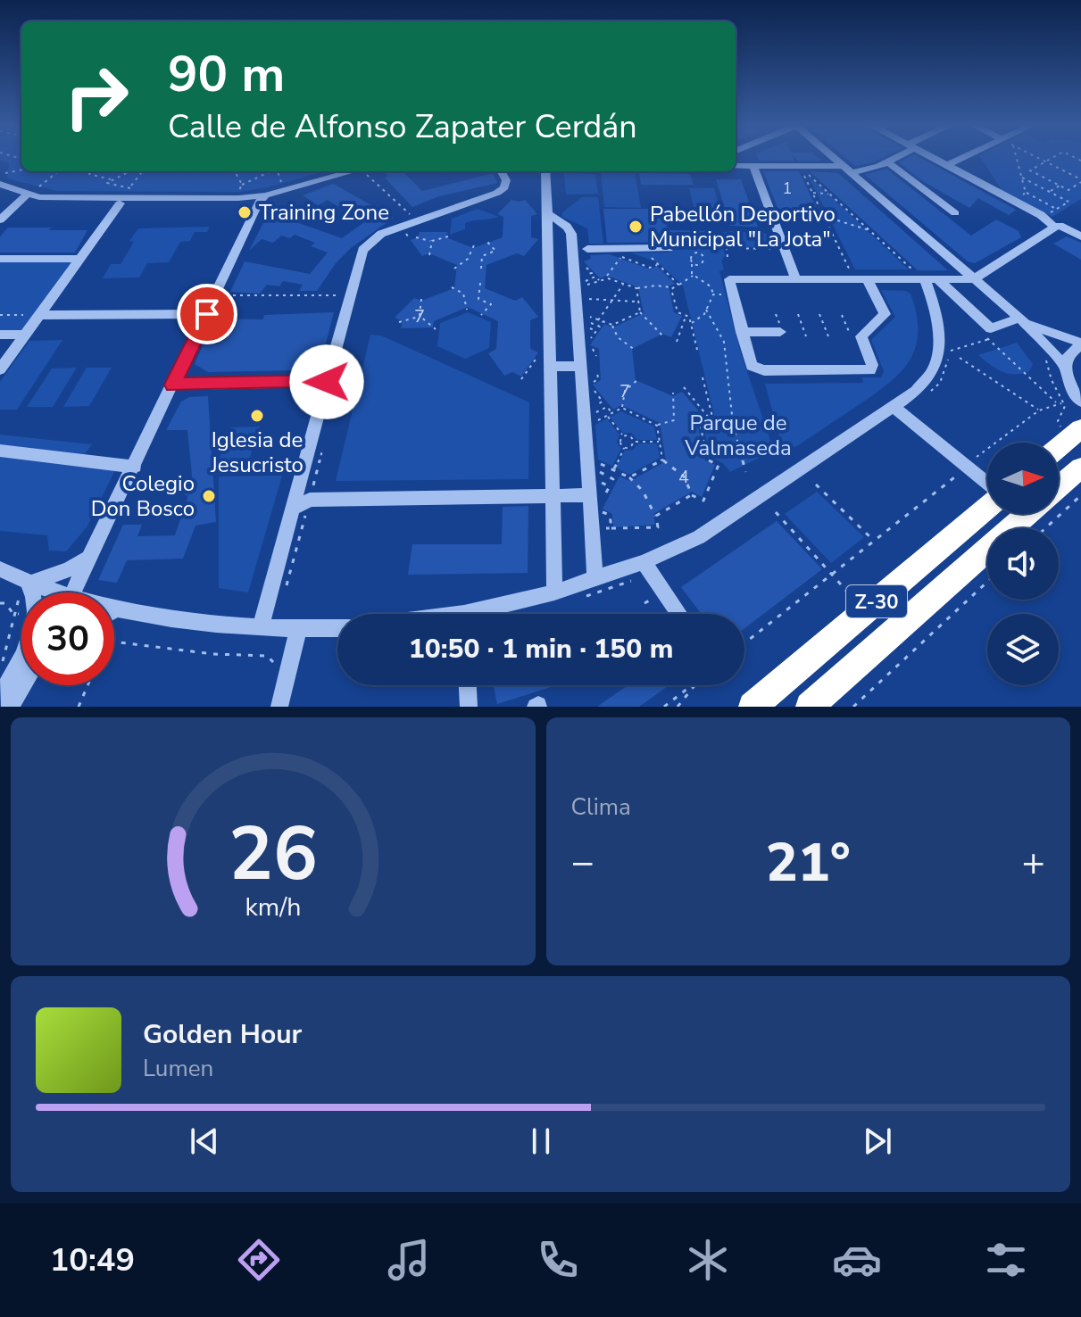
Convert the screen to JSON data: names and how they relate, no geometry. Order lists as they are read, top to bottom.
{
  "streets": {
    "highway": ["Z-30"]
  },
  "parks": ["Parque de Valmaseda"],
  "places": [
    "Training Zone",
    "Pabellón Deportivo Municipal \"La Jota\"",
    "Iglesia de Jesucristo",
    "Colegio Don Bosco"
  ],
  "house_numbers": [
    "1",
    "7",
    "7",
    "4"
  ],
  "north": "right",
  "page": {
    "turn": ["90 m", "Calle de Alfonso Zapater Cerdán"],
    "limit": "30",
    "trip": "10:50 · 1 min · 150 m",
    "tile": "Clima",
    "heat": ["−", "21°", "+"],
    "song": ["Golden Hour", "Lumen"],
    "tabs": "10:49",
    "gauge": ["26", "km/h"]
  }
}
